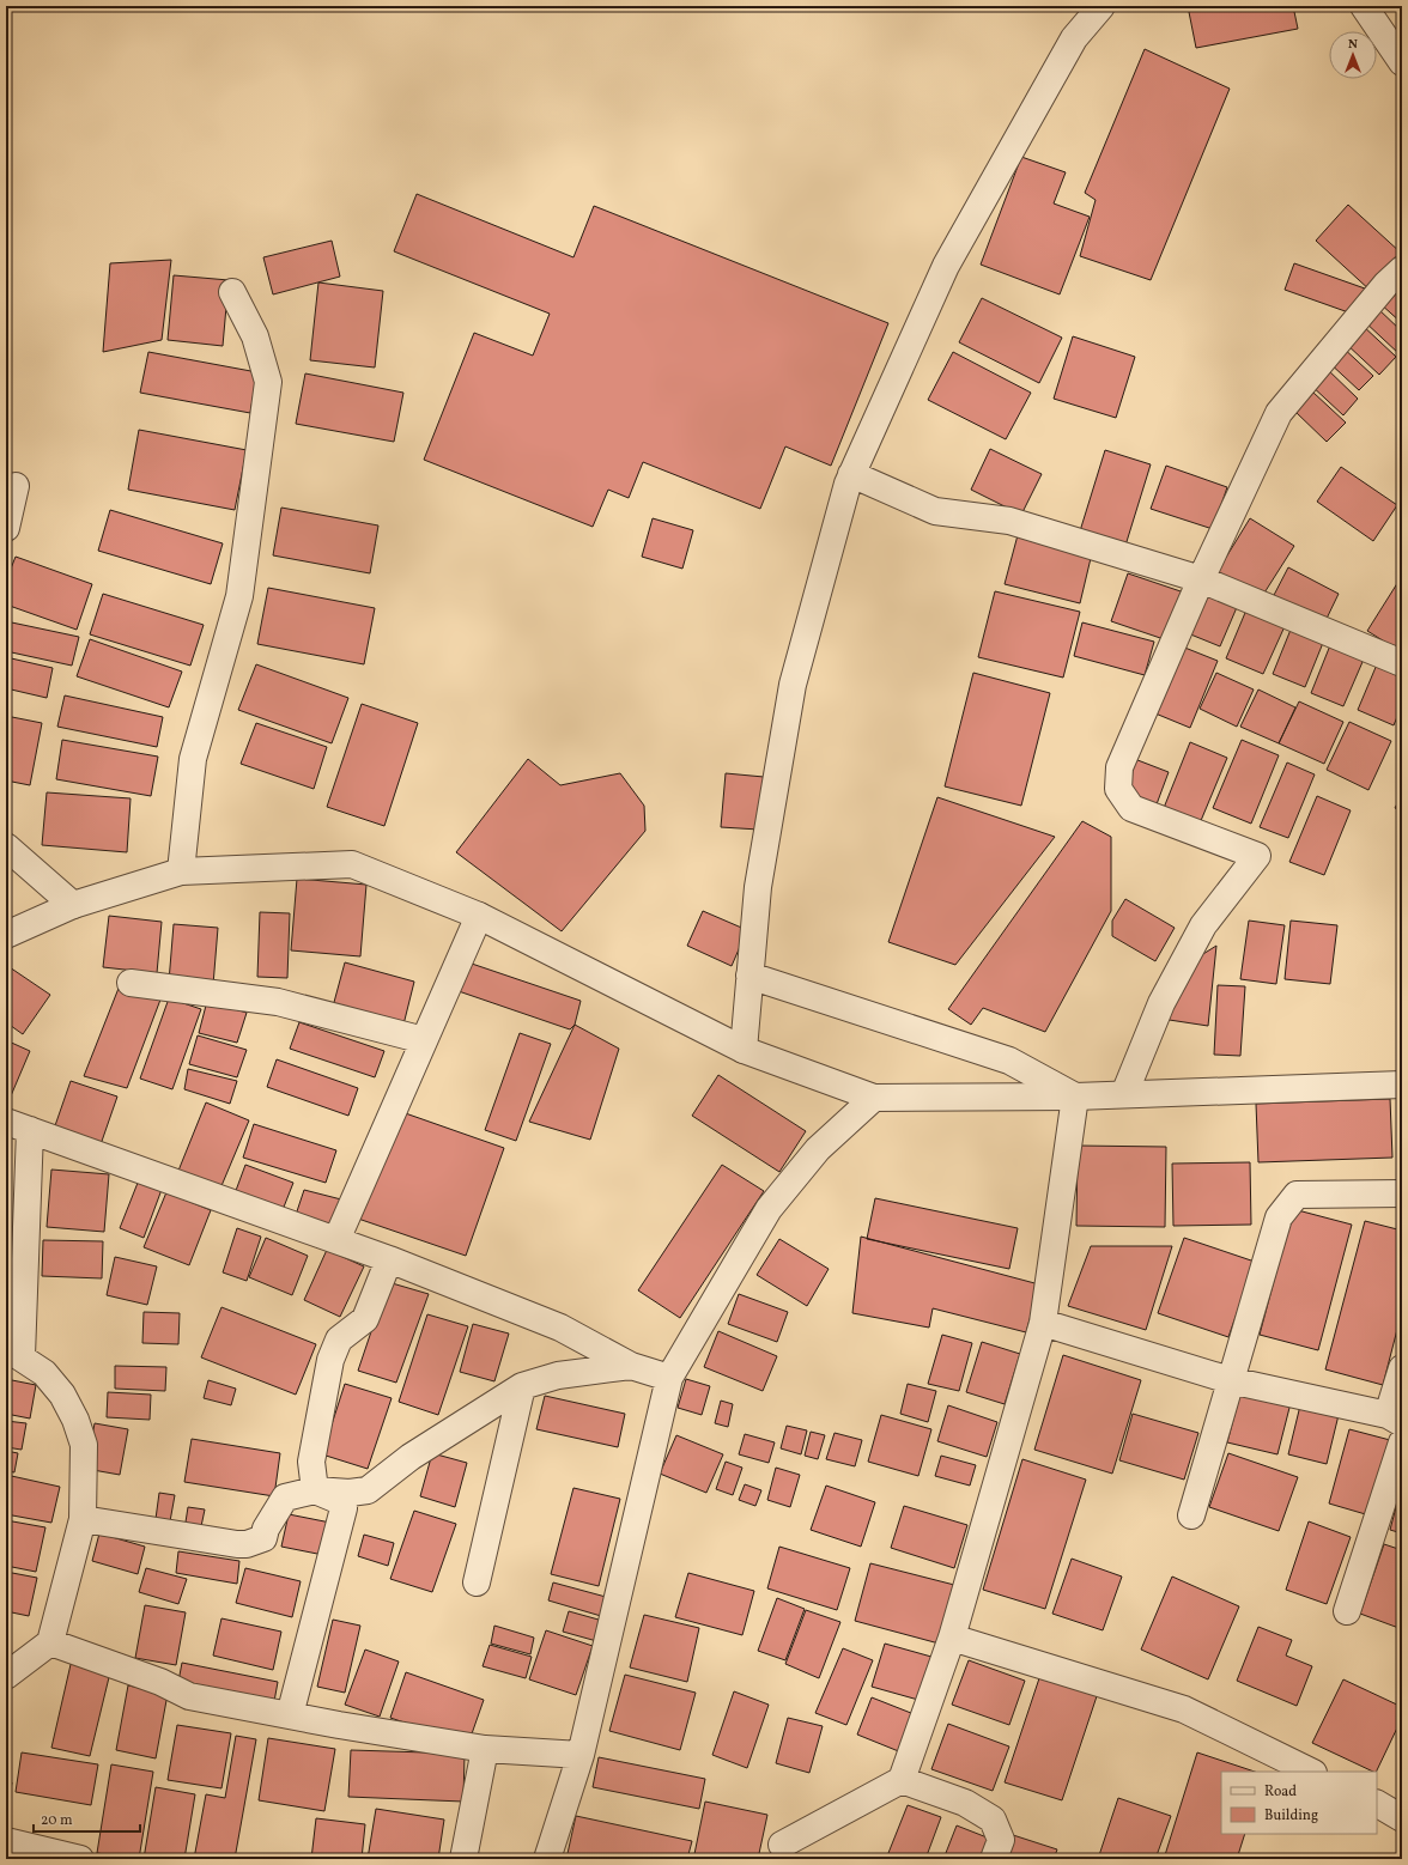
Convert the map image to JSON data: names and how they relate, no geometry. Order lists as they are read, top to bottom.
{
  "legend": ["Road", "Building"],
  "scale_bar": "20 m",
  "north": "top"
}
